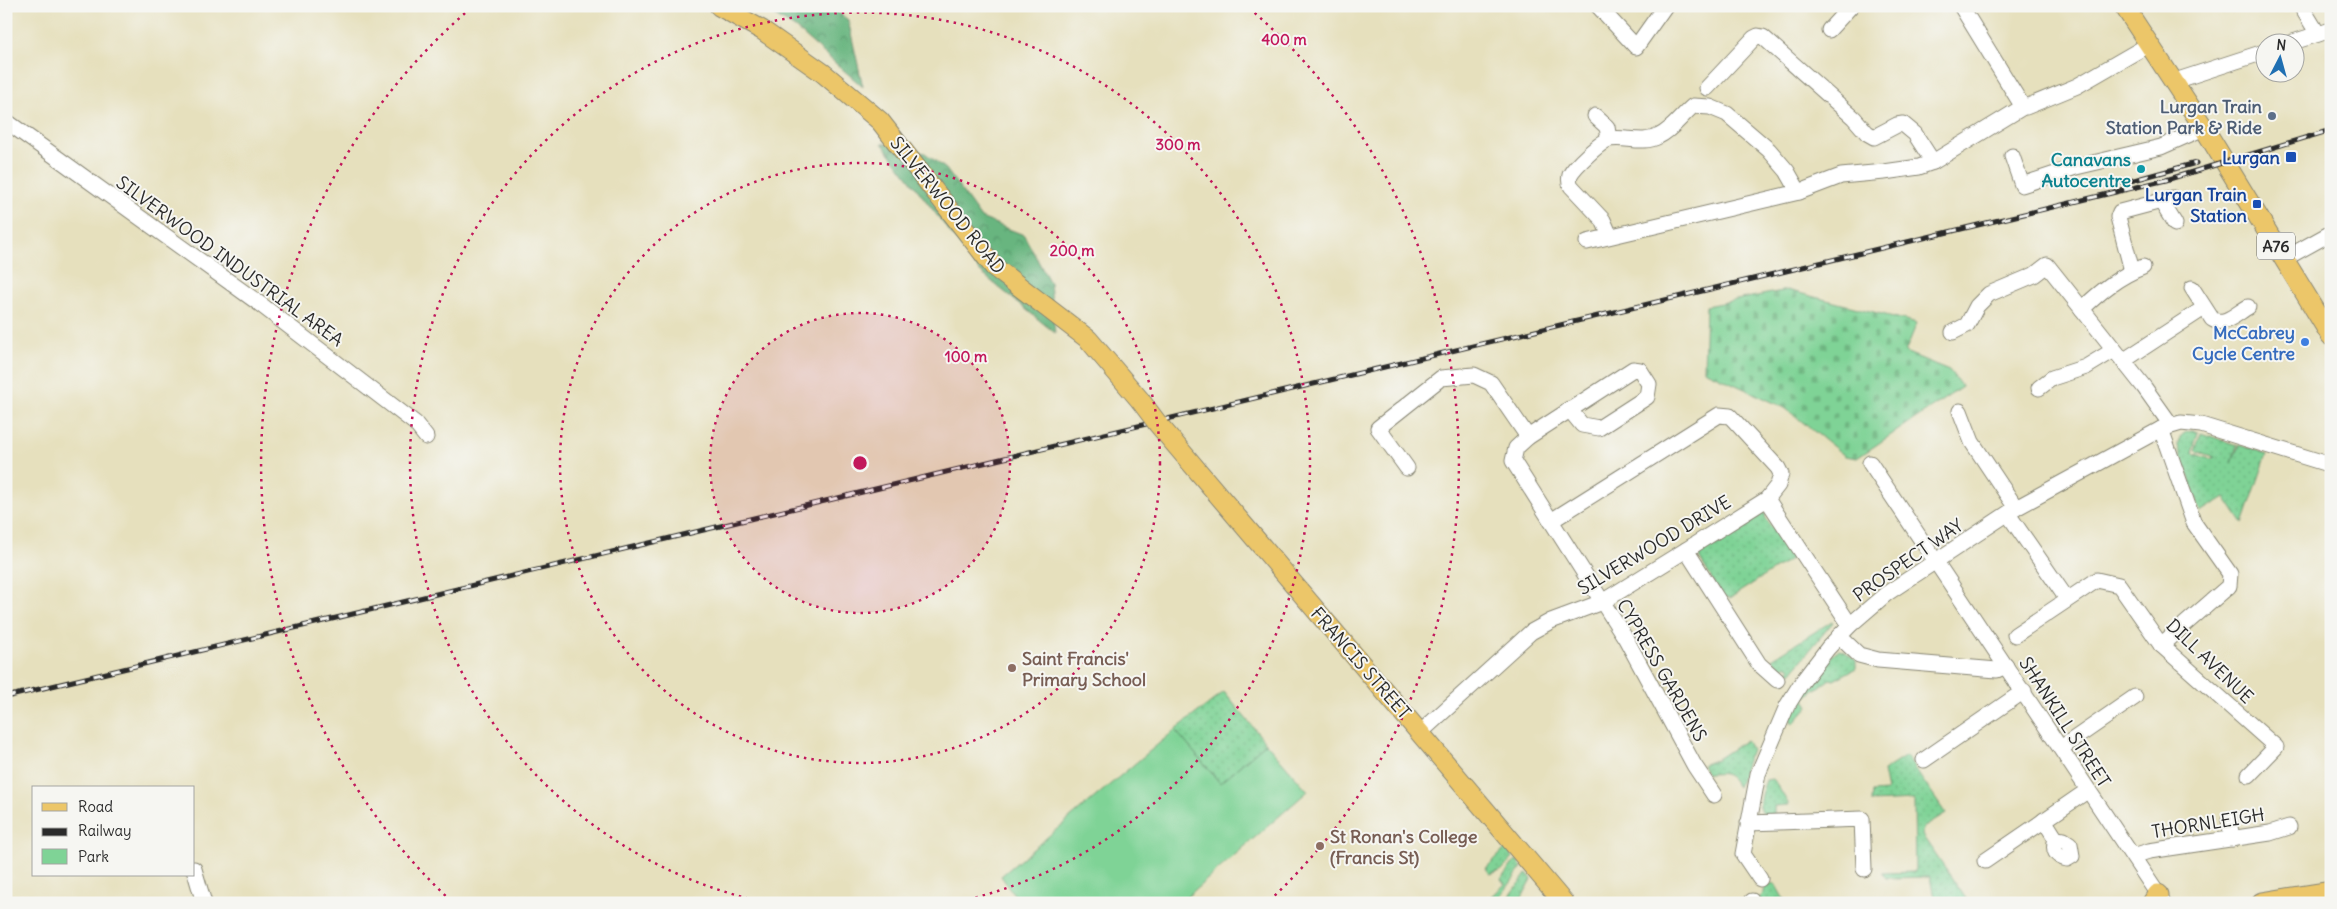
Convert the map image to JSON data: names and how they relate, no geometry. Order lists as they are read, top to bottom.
{
  "streets": {
    "main road": ["SILVERWOOD ROAD", "A76", "FRANCIS STREET"],
    "street": [
      "SILVERWOOD INDUSTRIAL AREA",
      "SILVERWOOD DRIVE",
      "PROSPECT WAY",
      "DILL AVENUE",
      "CYPRESS GARDENS",
      "SHANKILL STREET",
      "THORNLEIGH"
    ]
  },
  "crossings": [
    ["SILVERWOOD ROAD", "FRANCIS STREET"],
    ["SILVERWOOD DRIVE", "FRANCIS STREET"],
    ["SILVERWOOD DRIVE", "CYPRESS GARDENS"],
    ["PROSPECT WAY", "SHANKILL STREET"],
    ["SHANKILL STREET", "THORNLEIGH"]
  ],
  "places": {
    "other": [
      "Lurgan Train Station Park & Ride",
      "Canavans Autocentre",
      "McCabrey Cycle Centre",
      "Saint Francis' Primary School",
      "St Ronan's College (Francis St)"
    ],
    "transit": ["Lurgan", "Lurgan Train Station"]
  },
  "legend": ["Road", "Railway", "Park"],
  "north": "top",
  "rings": [
    "400 m",
    "300 m",
    "200 m",
    "100 m"
  ]
}
